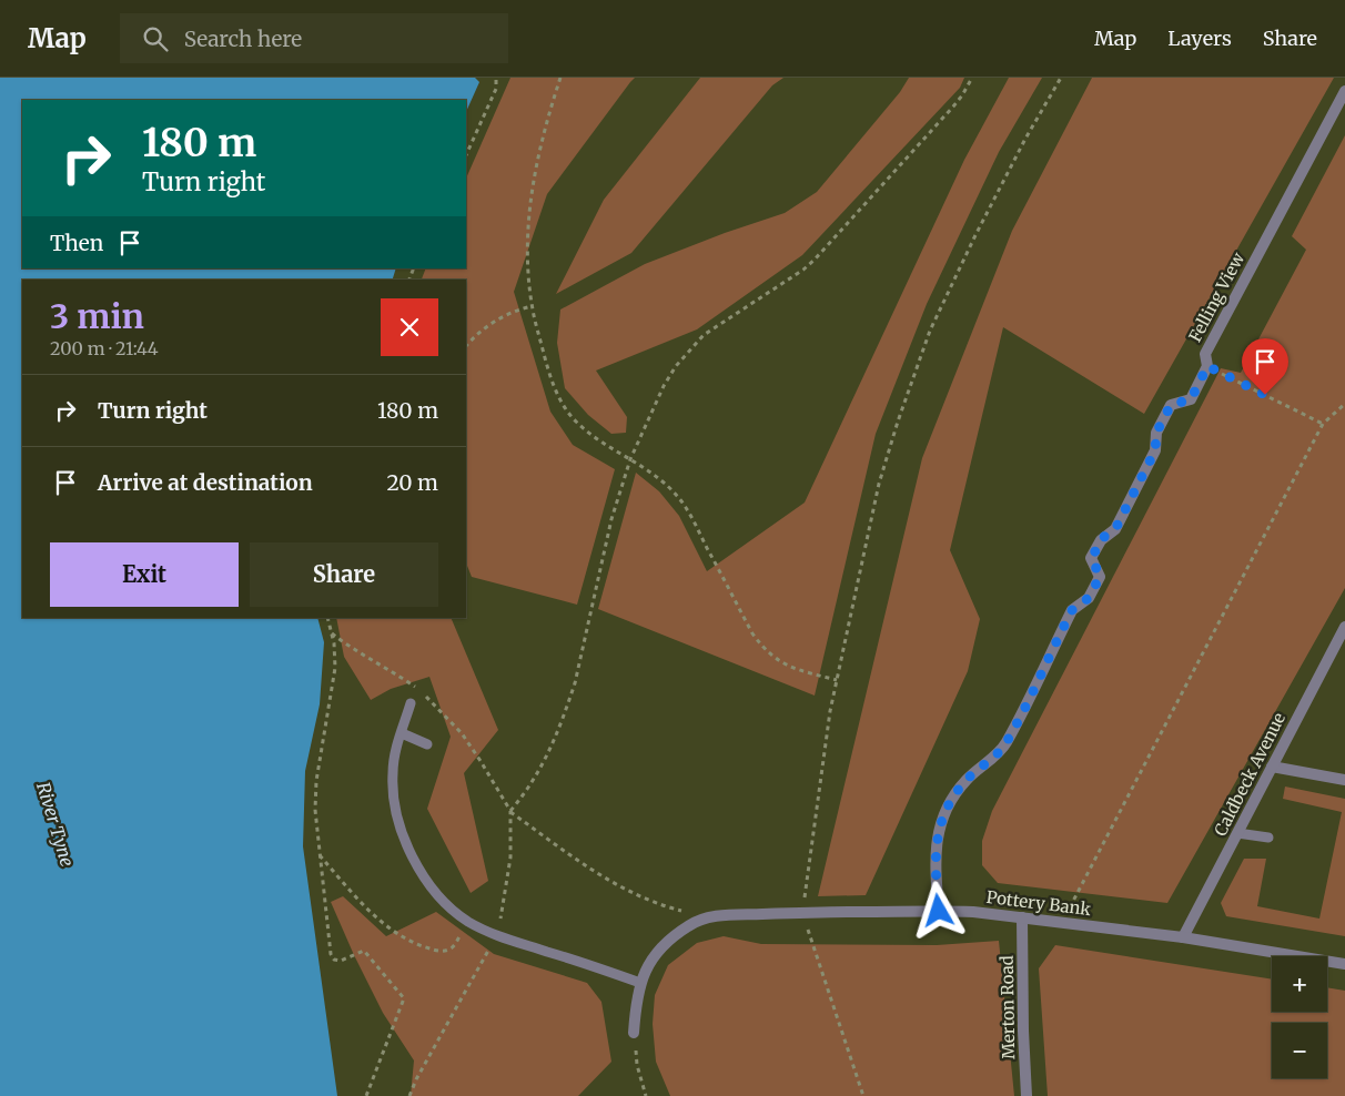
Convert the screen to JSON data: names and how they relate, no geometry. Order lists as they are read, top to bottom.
{
  "streets": {
    "street": [
      "Felling View",
      "Caldbeck Avenue",
      "Pottery Bank",
      "Merton Road"
    ]
  },
  "crossings": [
    ["Felling View", "Pottery Bank"],
    ["Caldbeck Avenue", "Pottery Bank"],
    ["Pottery Bank", "Merton Road"]
  ],
  "water": ["River Tyne"],
  "page": {
    "header": "Map",
    "search": "Search here",
    "nav": ["Map", "Layers", "Share"],
    "turn": ["180 m", "Turn right"],
    "then": "Then",
    "heading": ["3 min", "200 m · 21:44"],
    "list": [
      {
        "name": "Turn right",
        "value": "180 m"
      },
      {
        "name": "Arrive at destination",
        "value": "20 m"
      }
    ],
    "buttons": ["Exit", "Share"],
    "map_buttons": ["+", "−"]
  }
}
